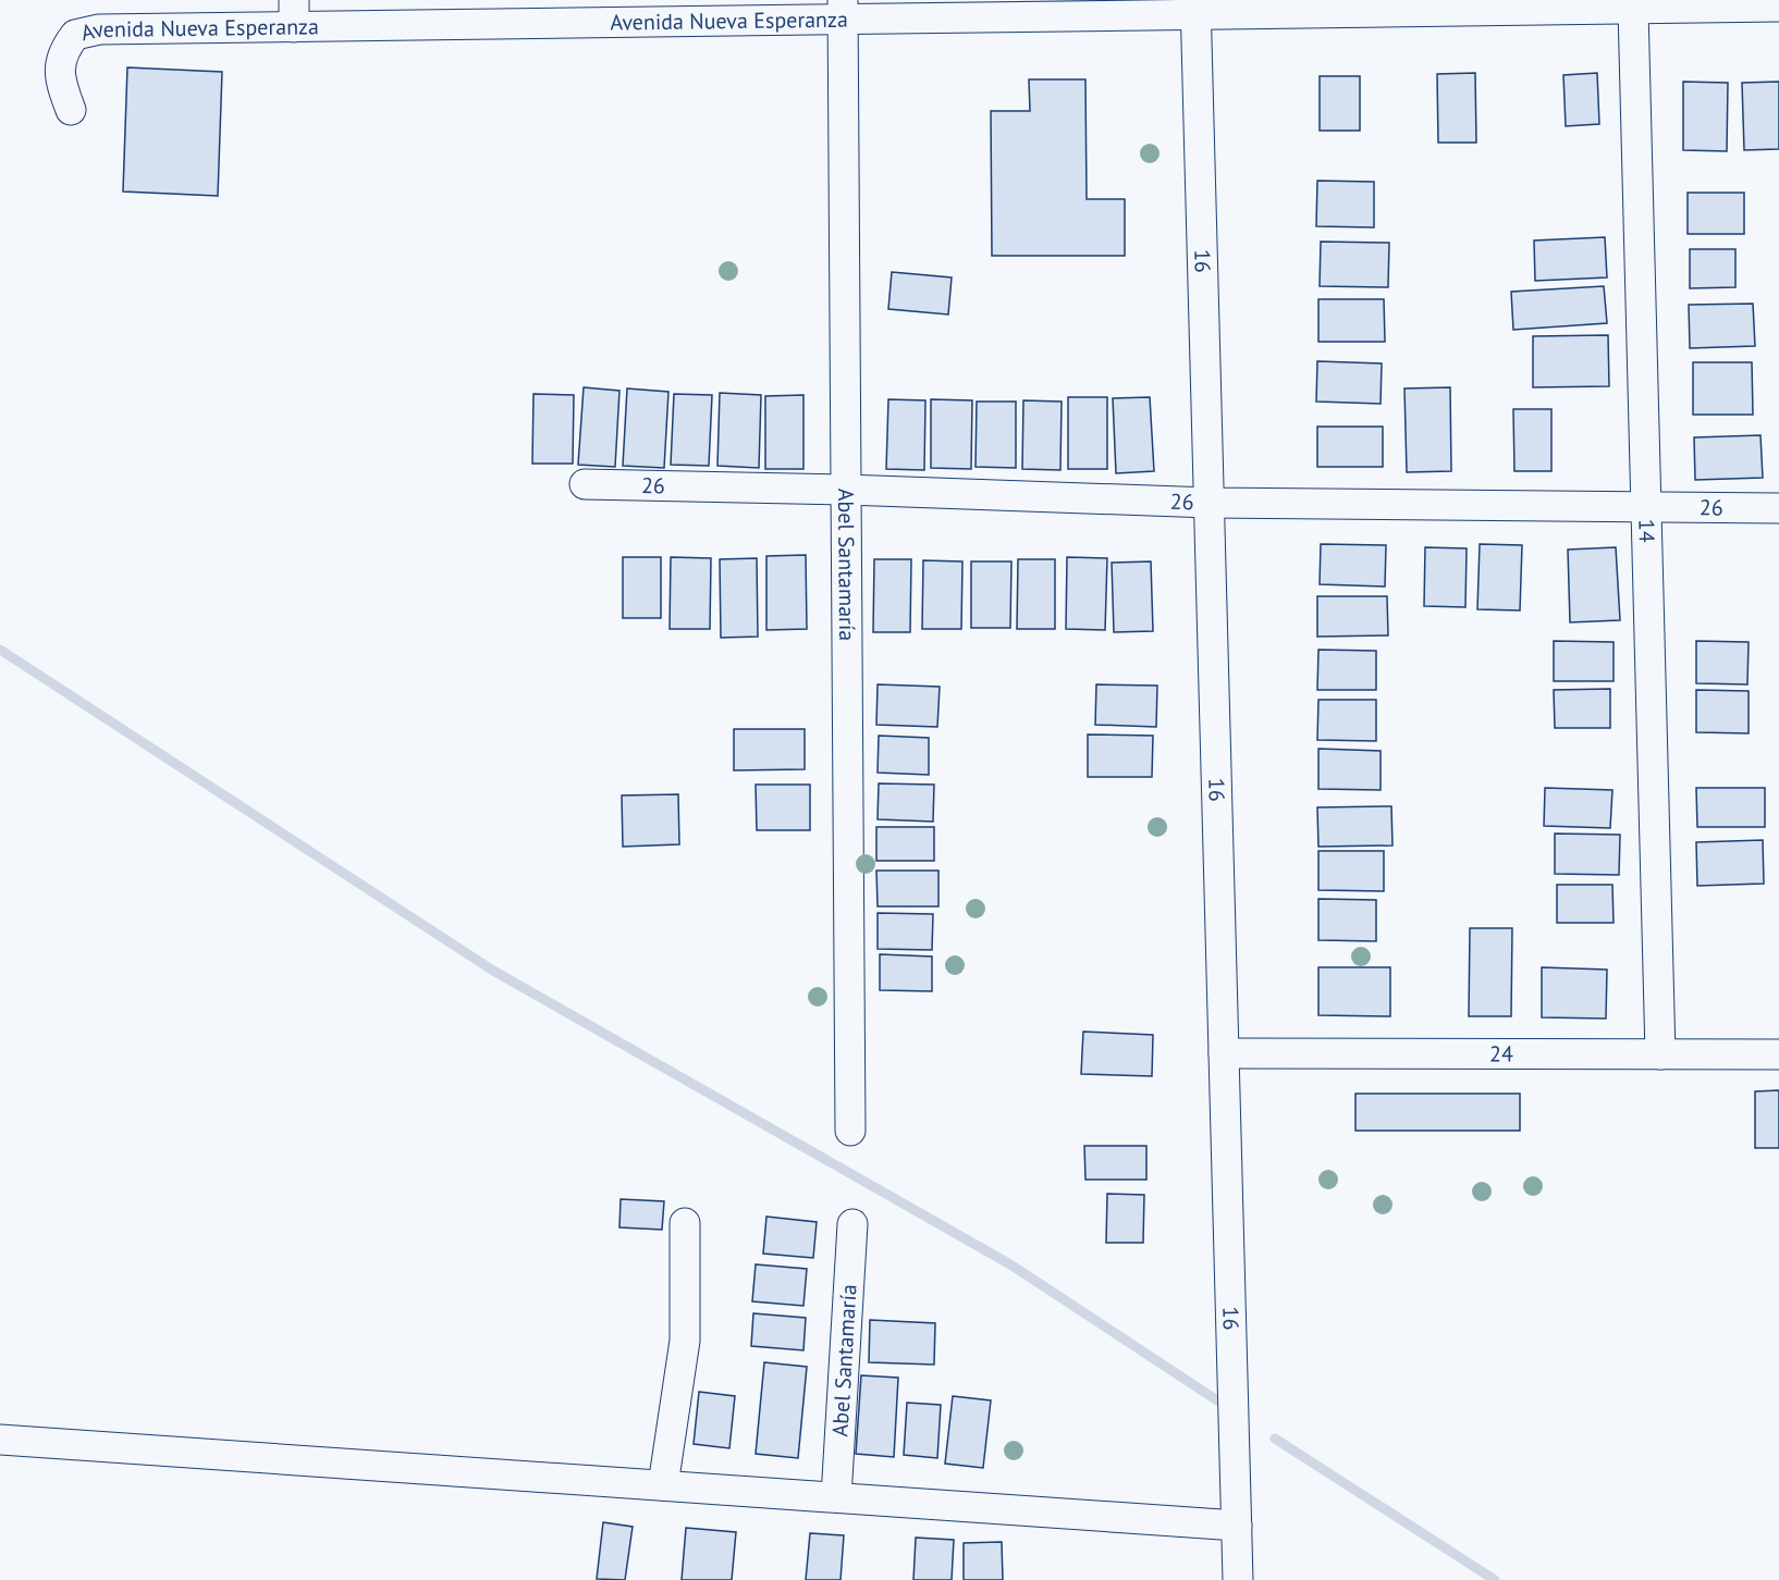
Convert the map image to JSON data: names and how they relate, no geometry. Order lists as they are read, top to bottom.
{
  "streets": {
    "street": [
      "Avenida Nueva Esperanza",
      "16",
      "26",
      "14",
      "Abel Santamaría",
      "24"
    ]
  },
  "crossings": [
    ["Avenida Nueva Esperanza", "16"],
    ["Avenida Nueva Esperanza", "14"],
    ["Avenida Nueva Esperanza", "Abel Santamaría"],
    ["16", "26"],
    ["16", "24"],
    ["26", "14"],
    ["26", "Abel Santamaría"],
    ["14", "24"]
  ]
}
